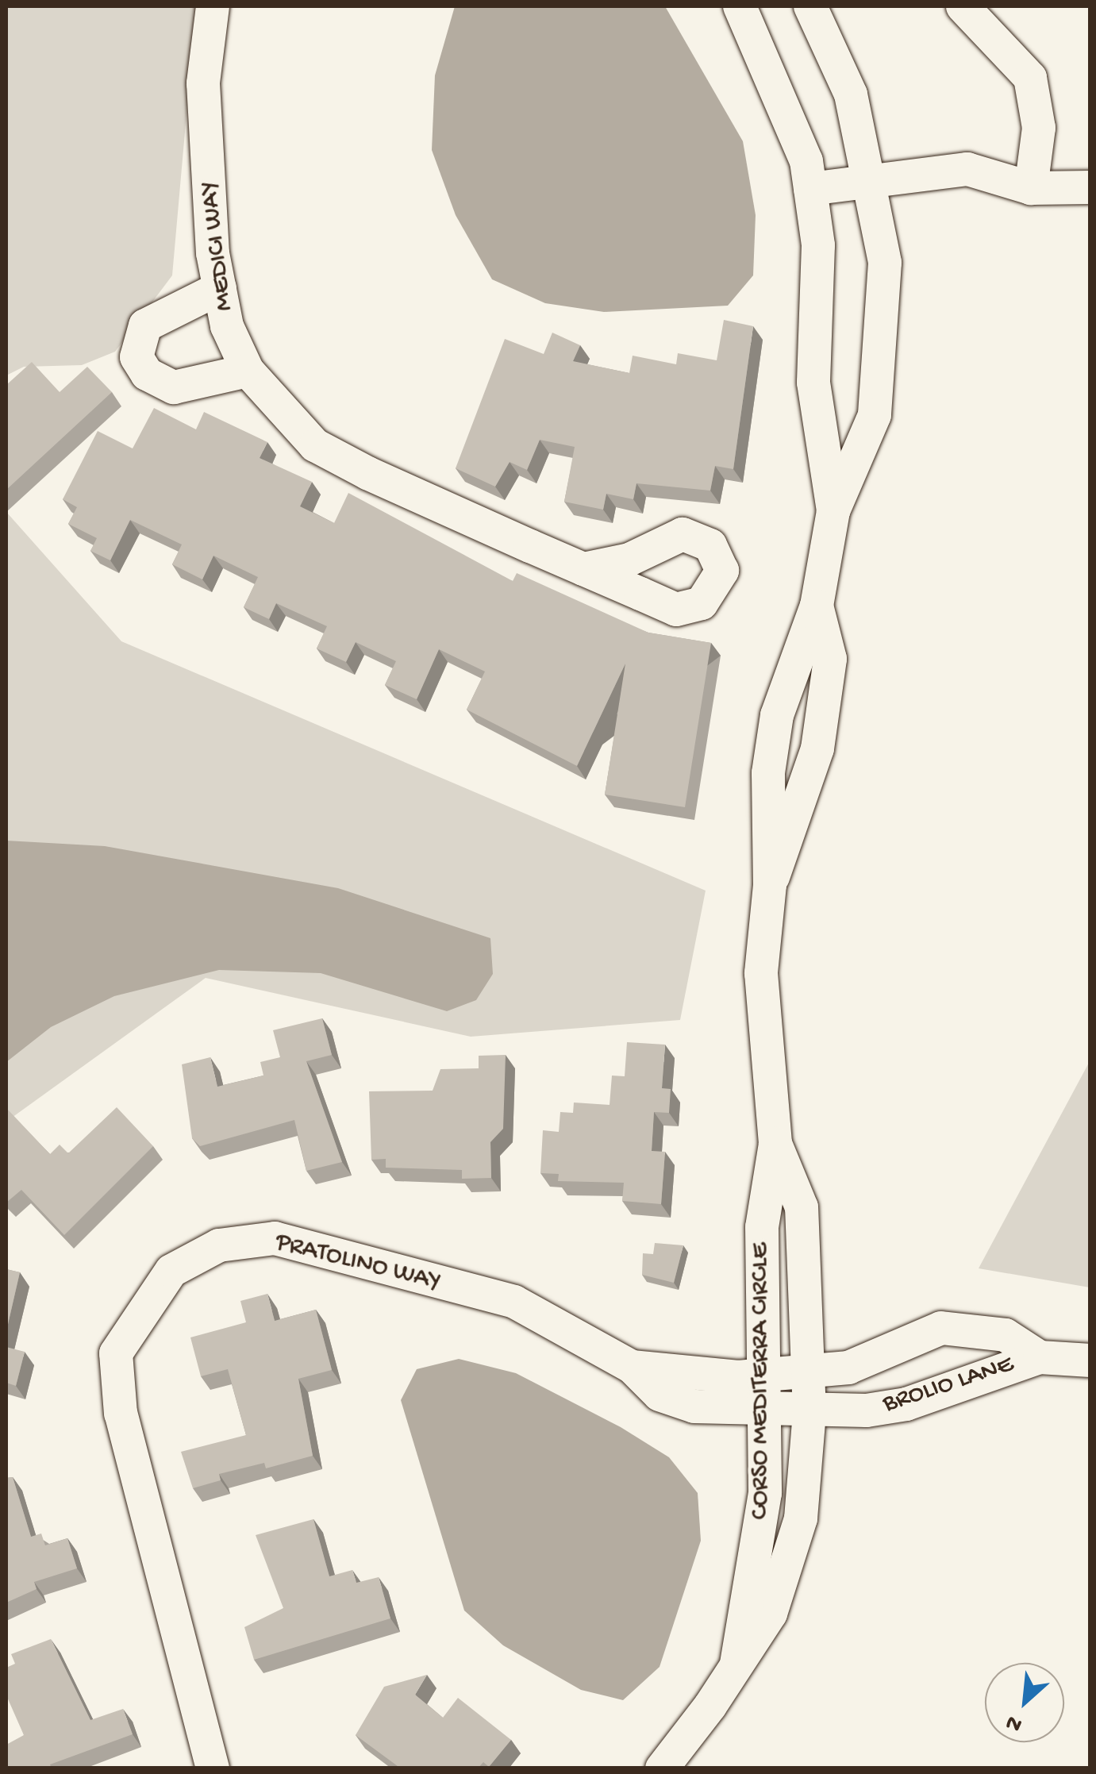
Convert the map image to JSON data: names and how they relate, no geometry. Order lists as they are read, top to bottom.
{
  "streets": {
    "street": [
      "MEDICI WAY",
      "PRATOLINO WAY",
      "CORSO MEDITERRA CIRCLE",
      "BROLIO LANE"
    ]
  },
  "crossings": [
    ["PRATOLINO WAY", "CORSO MEDITERRA CIRCLE"],
    ["PRATOLINO WAY", "BROLIO LANE"],
    ["CORSO MEDITERRA CIRCLE", "BROLIO LANE"]
  ],
  "north": "bottom left"
}
